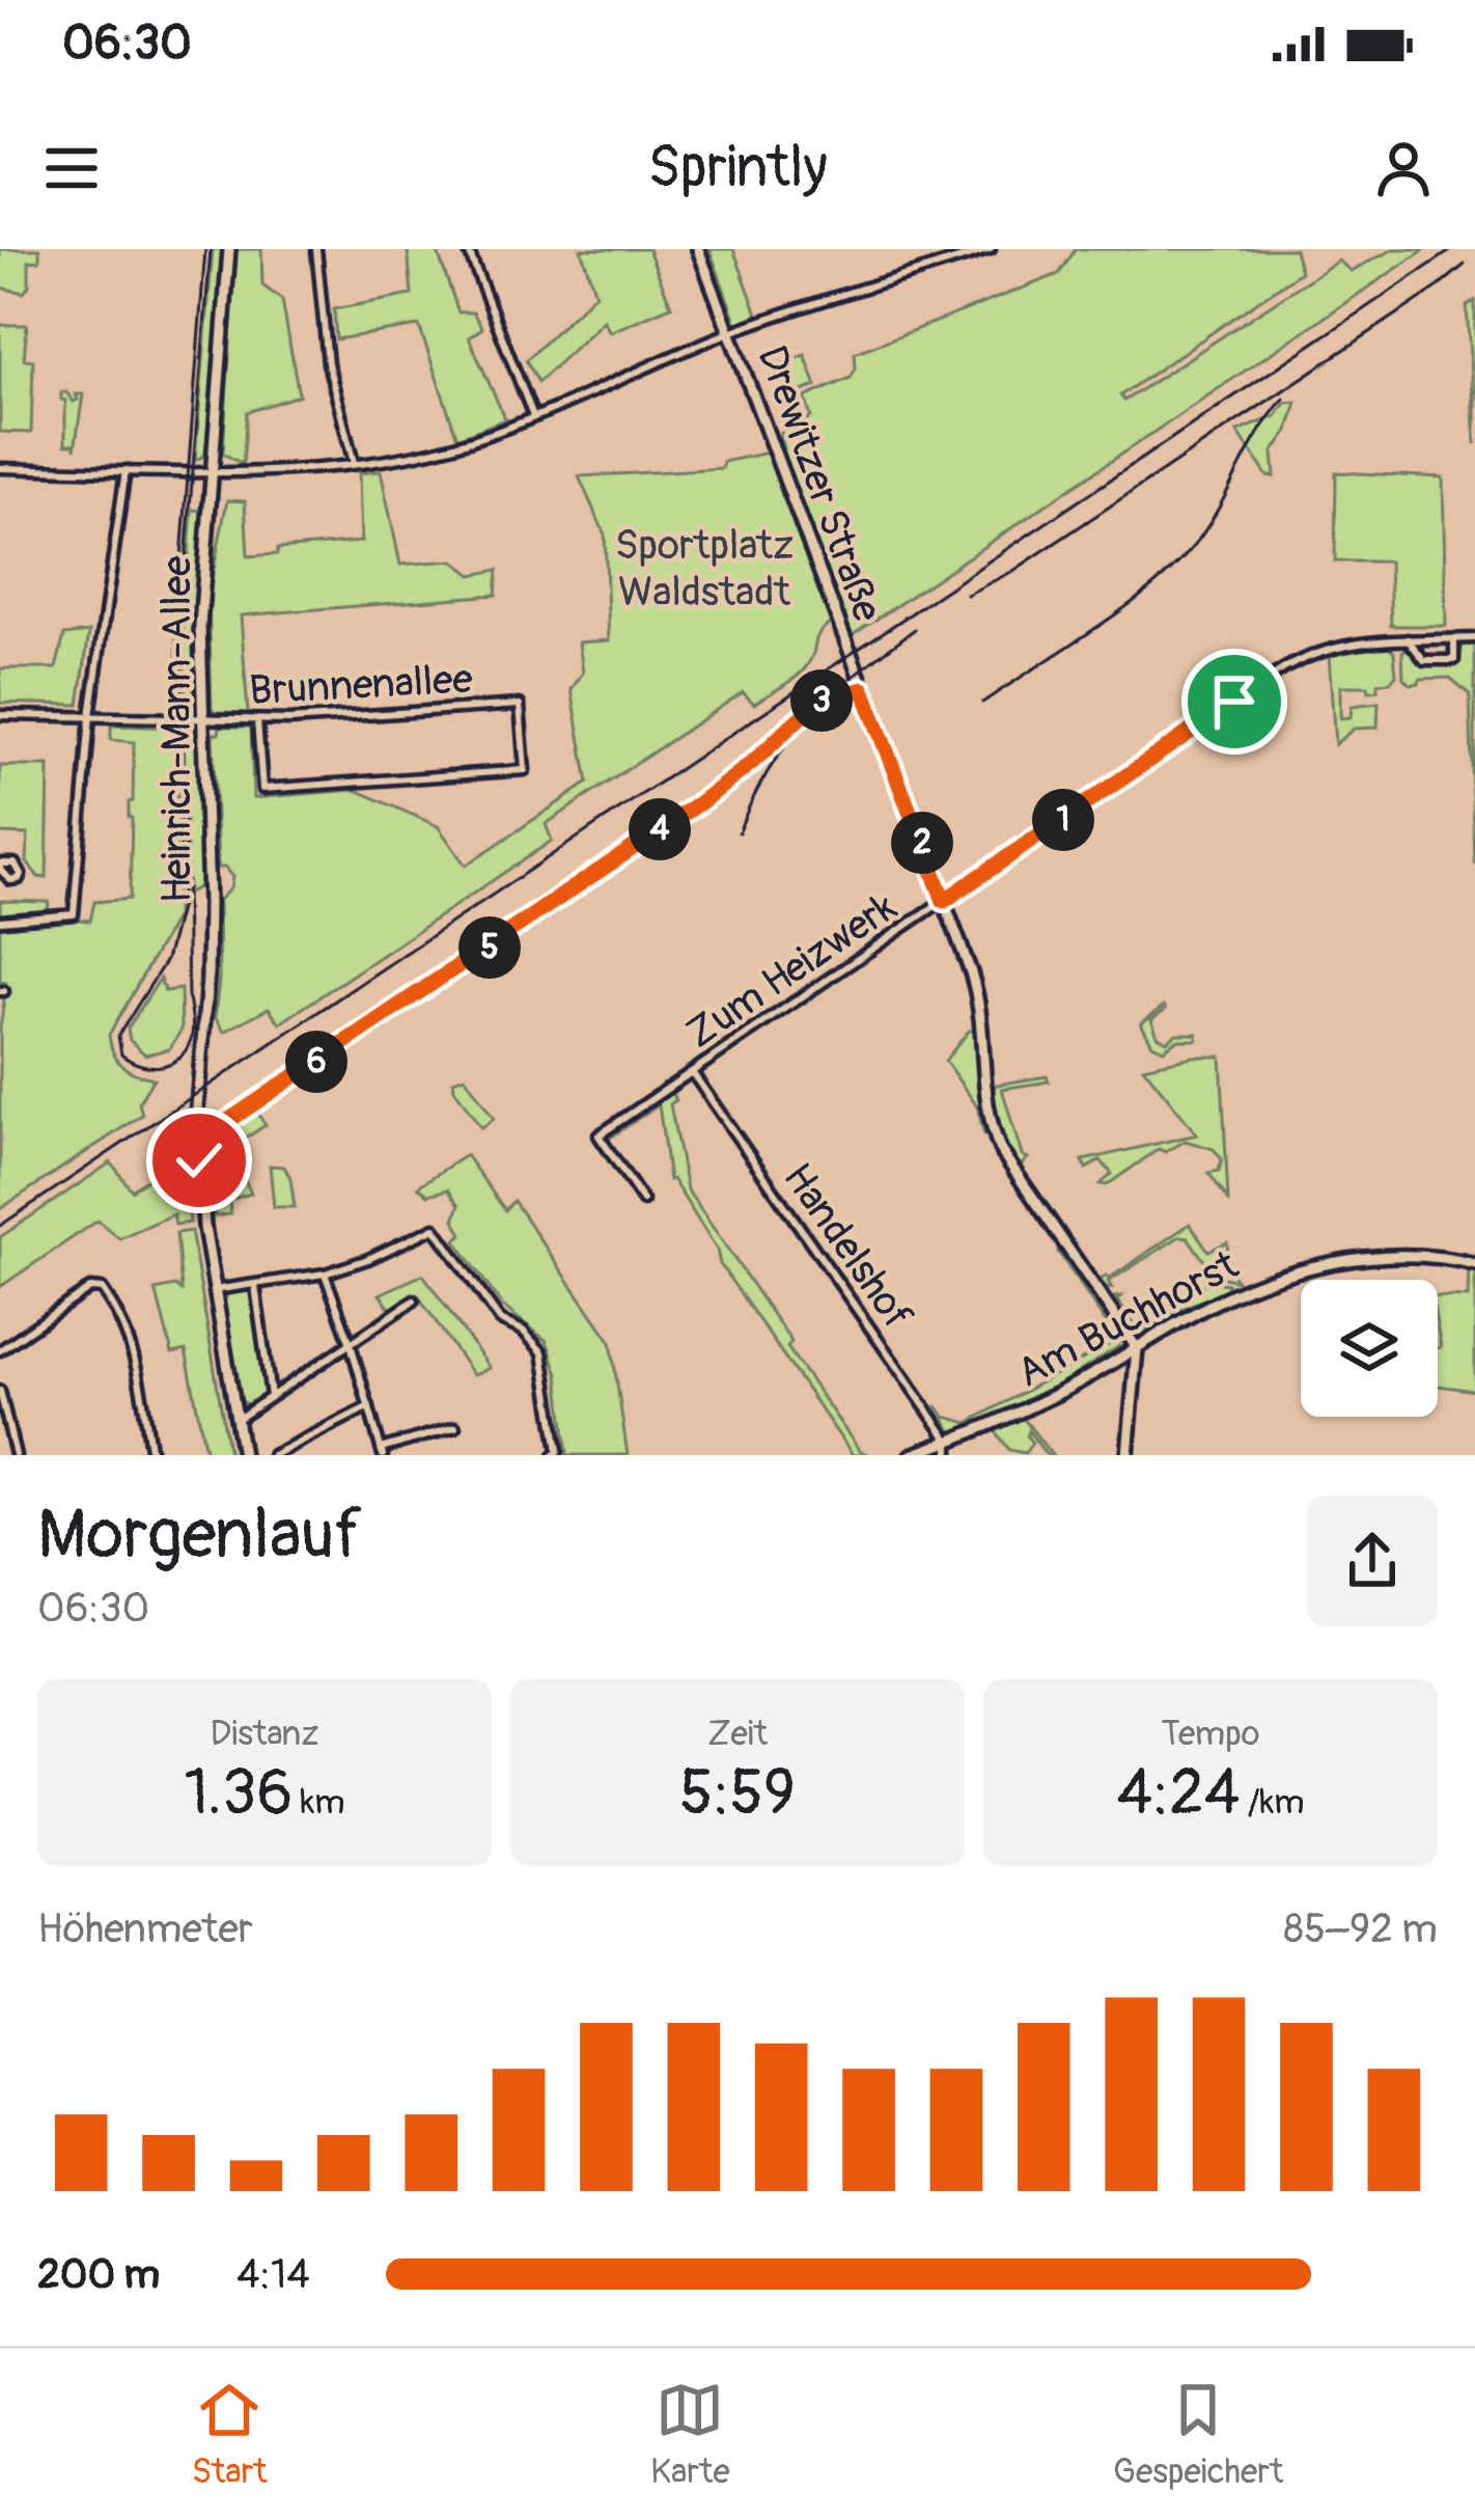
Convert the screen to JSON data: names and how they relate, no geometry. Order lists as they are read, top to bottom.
{
  "streets": {
    "main road": ["Drewitzer Straße", "Heinrich-Mann-Allee", "Am Buchhorst"],
    "street": ["Brunnenallee", "Zum Heizwerk", "Handelshof"]
  },
  "crossings": [
    ["Drewitzer Straße", "Zum Heizwerk"],
    ["Drewitzer Straße", "Am Buchhorst"],
    ["Brunnenallee", "Heinrich-Mann-Allee"],
    ["Zum Heizwerk", "Handelshof"],
    ["Handelshof", "Am Buchhorst"]
  ],
  "parks": ["Sportplatz Waldstadt"],
  "page": {
    "status": "06:30",
    "header": "Sprintly",
    "pins": [
      "3",
      "1",
      "4",
      "2",
      "5",
      "6"
    ],
    "heading": ["Morgenlauf", "06:30"],
    "stats": [
      ["Distanz", "1.36 km"],
      ["Zeit", "5:59"],
      ["Tempo", "4:24 /km"]
    ],
    "chart": ["Höhenmeter", "85–92 m"],
    "list": [
      {
        "name": "200 m",
        "note": "4:14"
      }
    ],
    "tabs": ["Start", "Karte", "Gespeichert"]
  }
}
